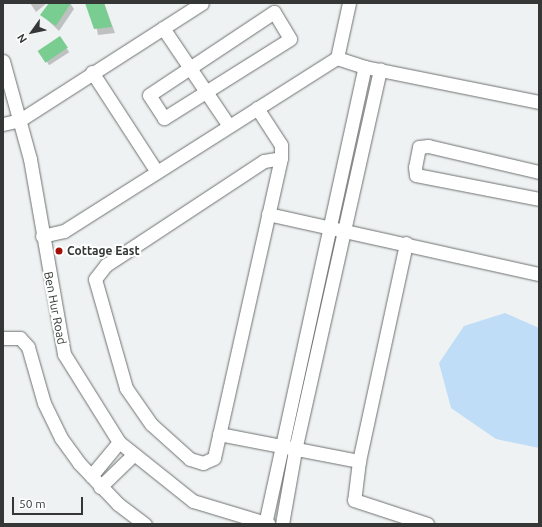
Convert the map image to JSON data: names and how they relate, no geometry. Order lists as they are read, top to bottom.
{
  "streets": {
    "street": ["Ben Hur Road"]
  },
  "places": ["Cottage East"],
  "scale_bar": "50 m",
  "north": "bottom left"
}
